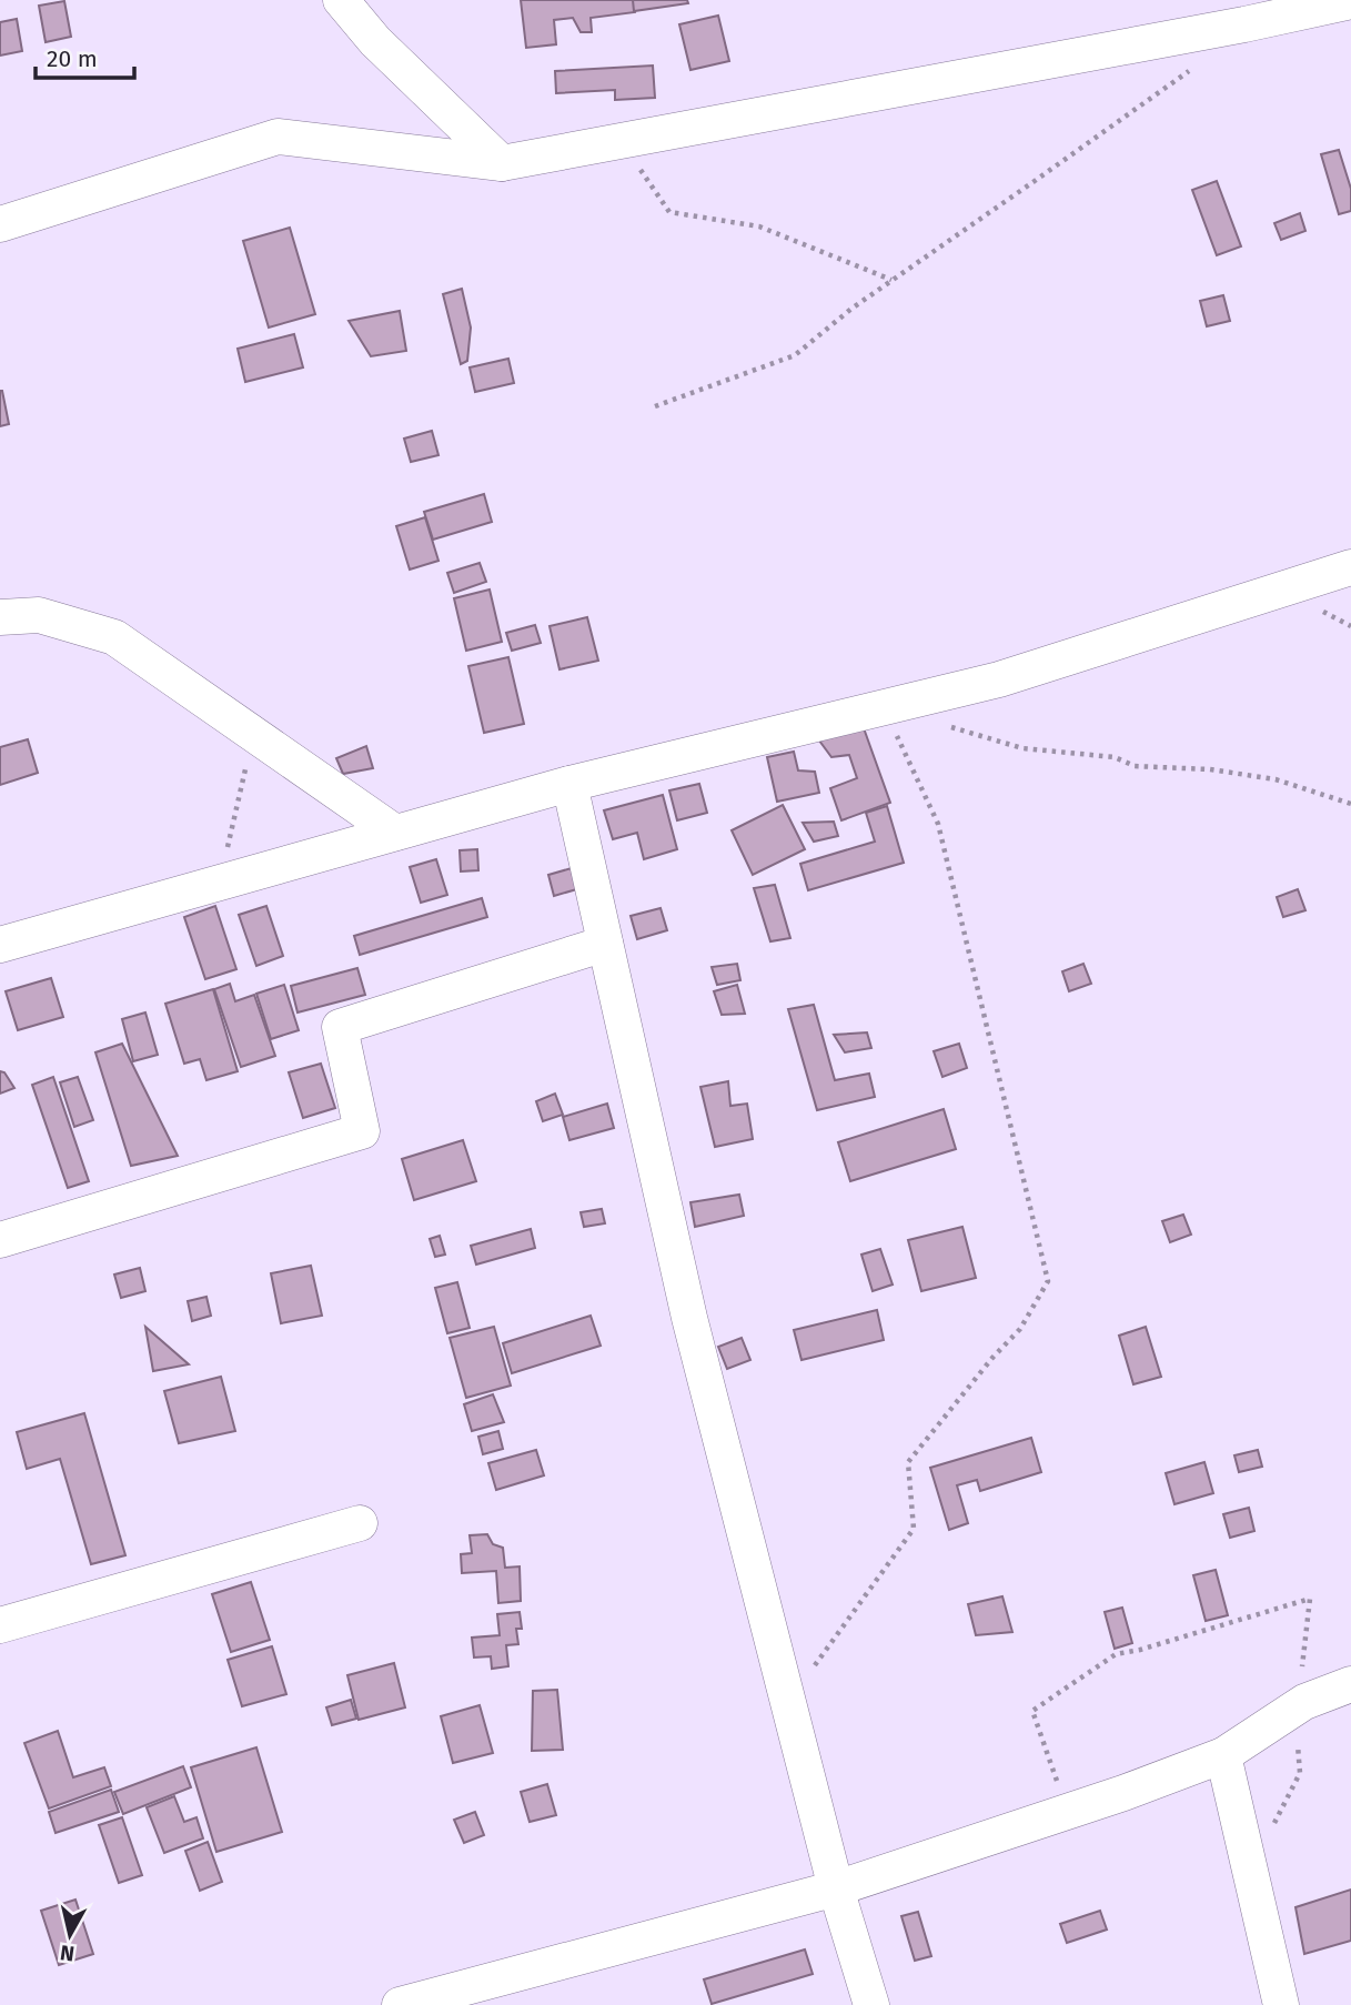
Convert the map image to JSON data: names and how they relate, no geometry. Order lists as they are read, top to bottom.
{
  "scale_bar": "20 m",
  "north": "bottom"
}
